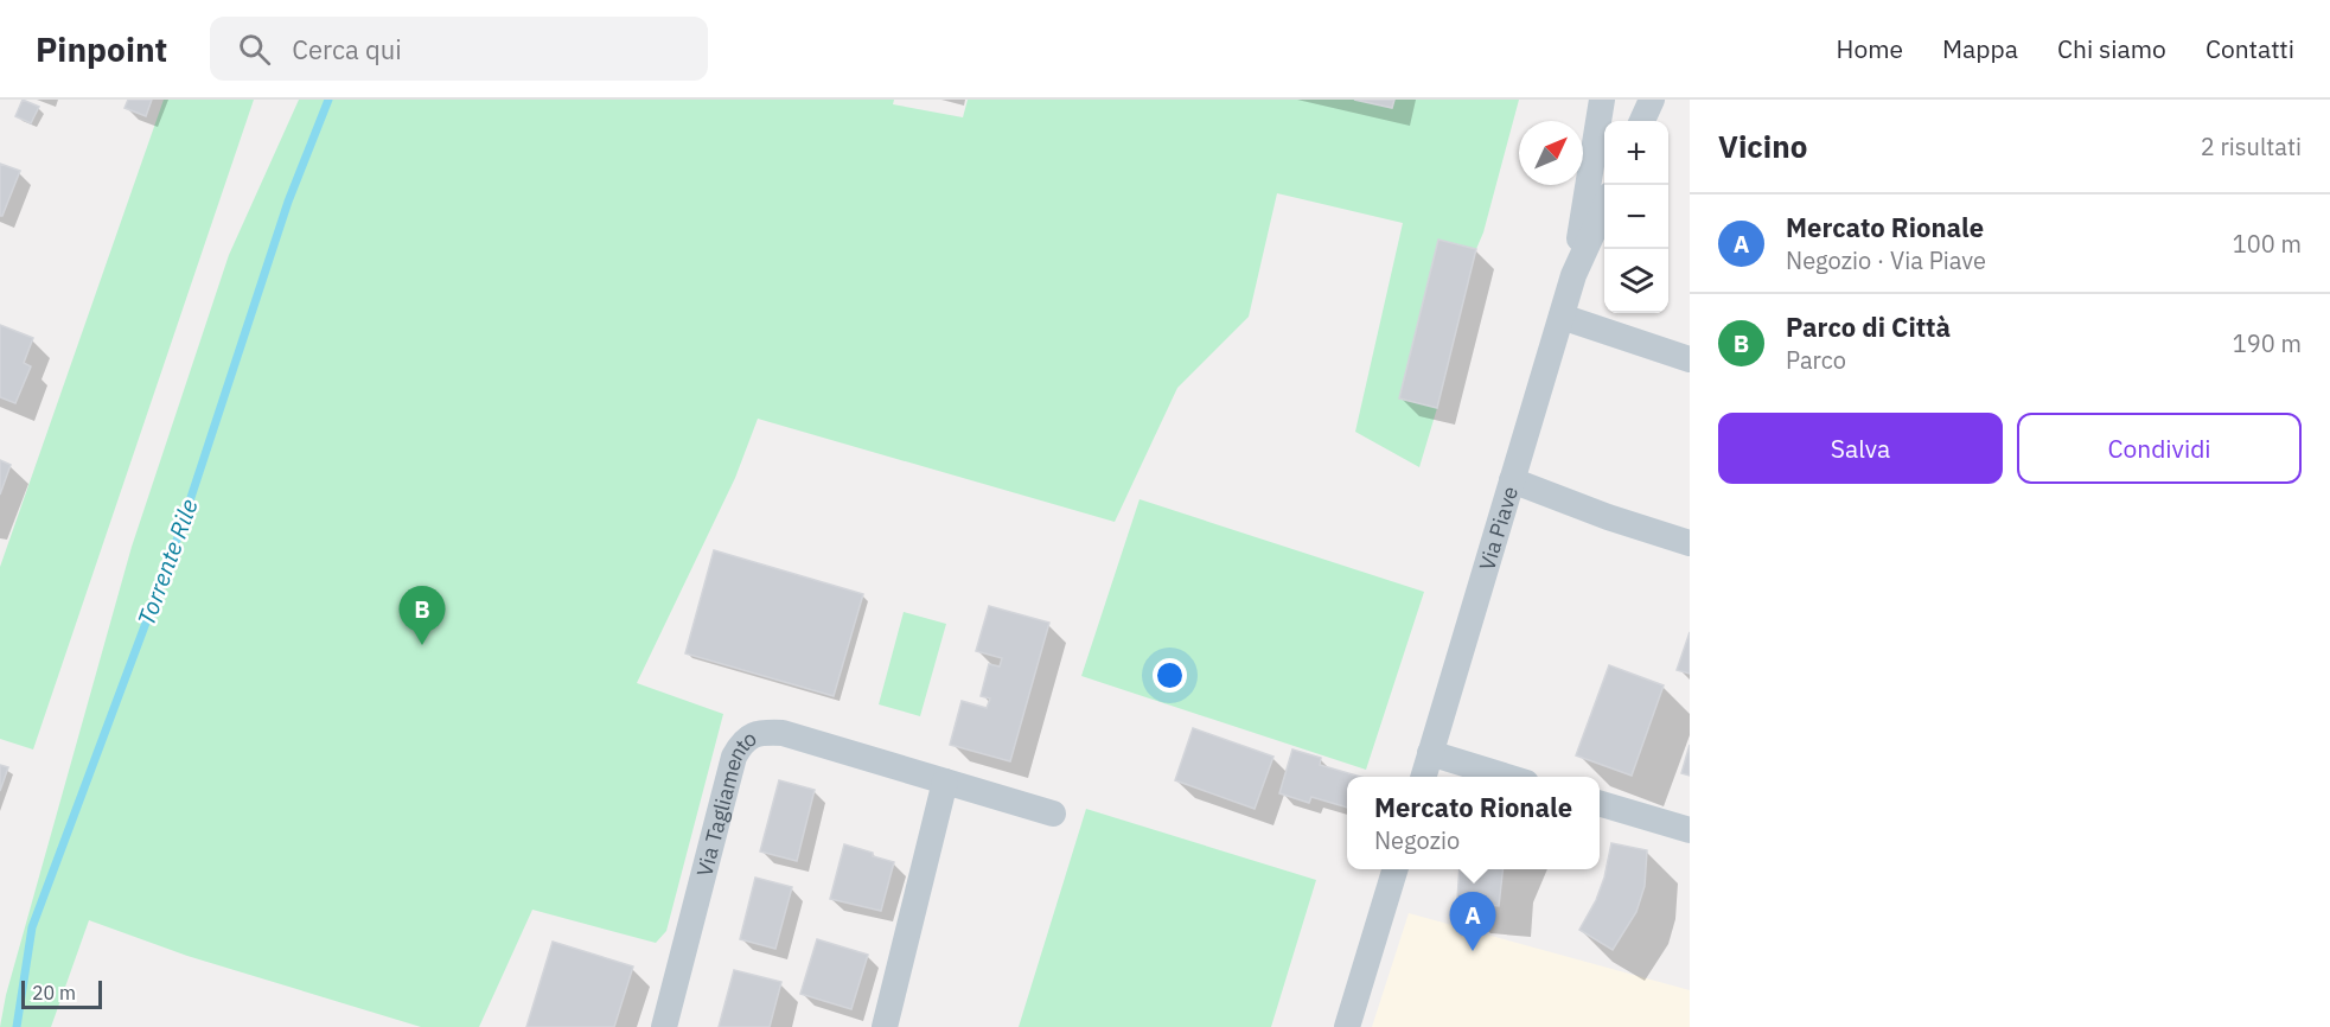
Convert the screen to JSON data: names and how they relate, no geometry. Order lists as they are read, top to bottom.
{
  "streets": {
    "street": ["Via Piave", "Via Tagliamento"]
  },
  "water": ["Torrente Rile"],
  "scale_bar": "20 m",
  "north": "top right",
  "page": {
    "header": "Pinpoint",
    "search": "Cerca qui",
    "nav": [
      "Home",
      "Mappa",
      "Chi siamo",
      "Contatti"
    ],
    "heading": ["Vicino", "2 risultati"],
    "map_buttons": ["+", "−"],
    "list": [
      {
        "mark": "A",
        "name": "Mercato Rionale",
        "note": "Negozio · Via Piave",
        "value": "100 m"
      },
      {
        "mark": "B",
        "name": "Parco di Città",
        "note": "Parco",
        "value": "190 m"
      }
    ],
    "buttons": ["Salva", "Condividi"],
    "pins": ["B", "A"],
    "popup": ["Mercato Rionale", "Negozio"],
    "scale": "20 m"
  }
}
